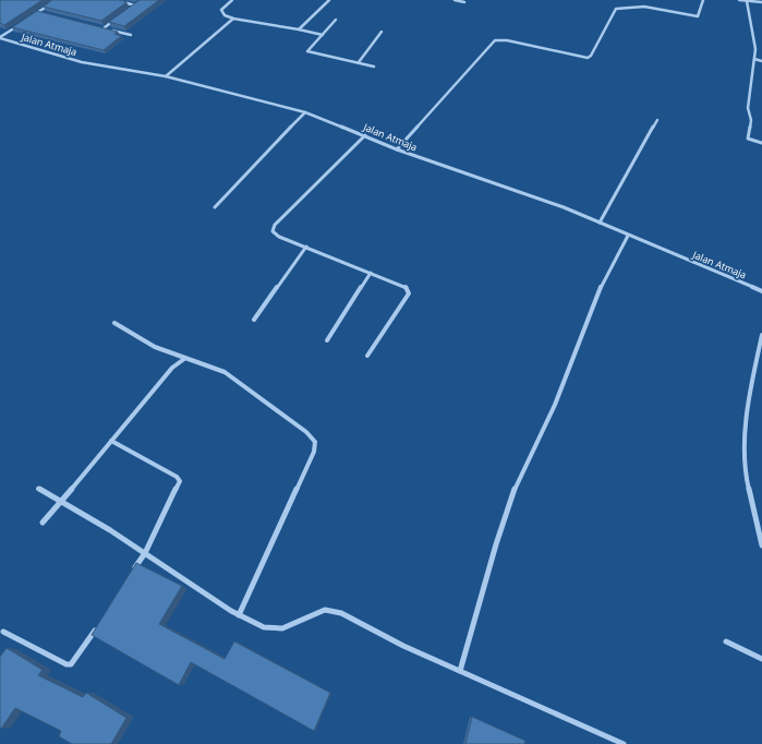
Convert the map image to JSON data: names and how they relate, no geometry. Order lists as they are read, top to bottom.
{
  "streets": {
    "street": ["Jalan Atmaja"]
  }
}
